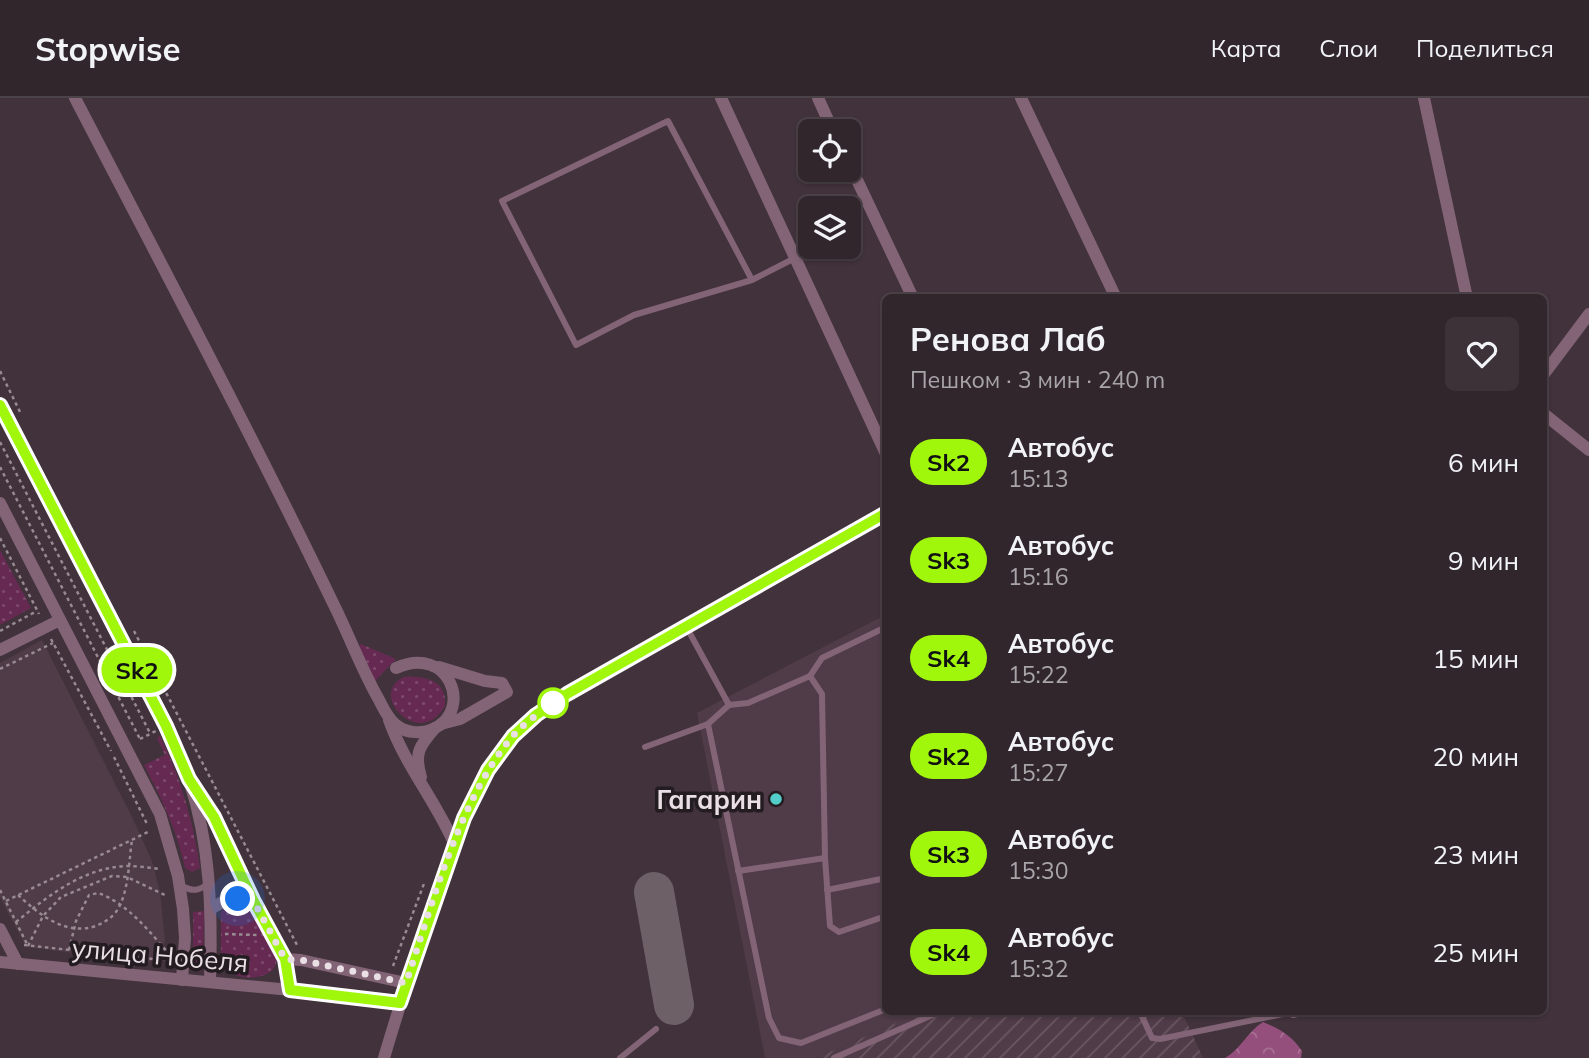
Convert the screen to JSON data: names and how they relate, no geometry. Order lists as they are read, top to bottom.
{
  "streets": {
    "street": ["улица Нобеля"]
  },
  "places": ["Гагарин"],
  "lines": ["bus line Sk2"],
  "page": {
    "header": "Stopwise",
    "nav": ["Карта", "Слои", "Поделиться"],
    "on_map": "Sk2",
    "heading": ["Ренова Лаб", "Пешком · 3 мин · 240 m"],
    "list": [
      {
        "mark": "Sk2",
        "name": "Автобус",
        "note": "15:13",
        "value": "6 мин"
      },
      {
        "mark": "Sk3",
        "name": "Автобус",
        "note": "15:16",
        "value": "9 мин"
      },
      {
        "mark": "Sk4",
        "name": "Автобус",
        "note": "15:22",
        "value": "15 мин"
      },
      {
        "mark": "Sk2",
        "name": "Автобус",
        "note": "15:27",
        "value": "20 мин"
      },
      {
        "mark": "Sk3",
        "name": "Автобус",
        "note": "15:30",
        "value": "23 мин"
      },
      {
        "mark": "Sk4",
        "name": "Автобус",
        "note": "15:32",
        "value": "25 мин"
      }
    ]
  }
}
